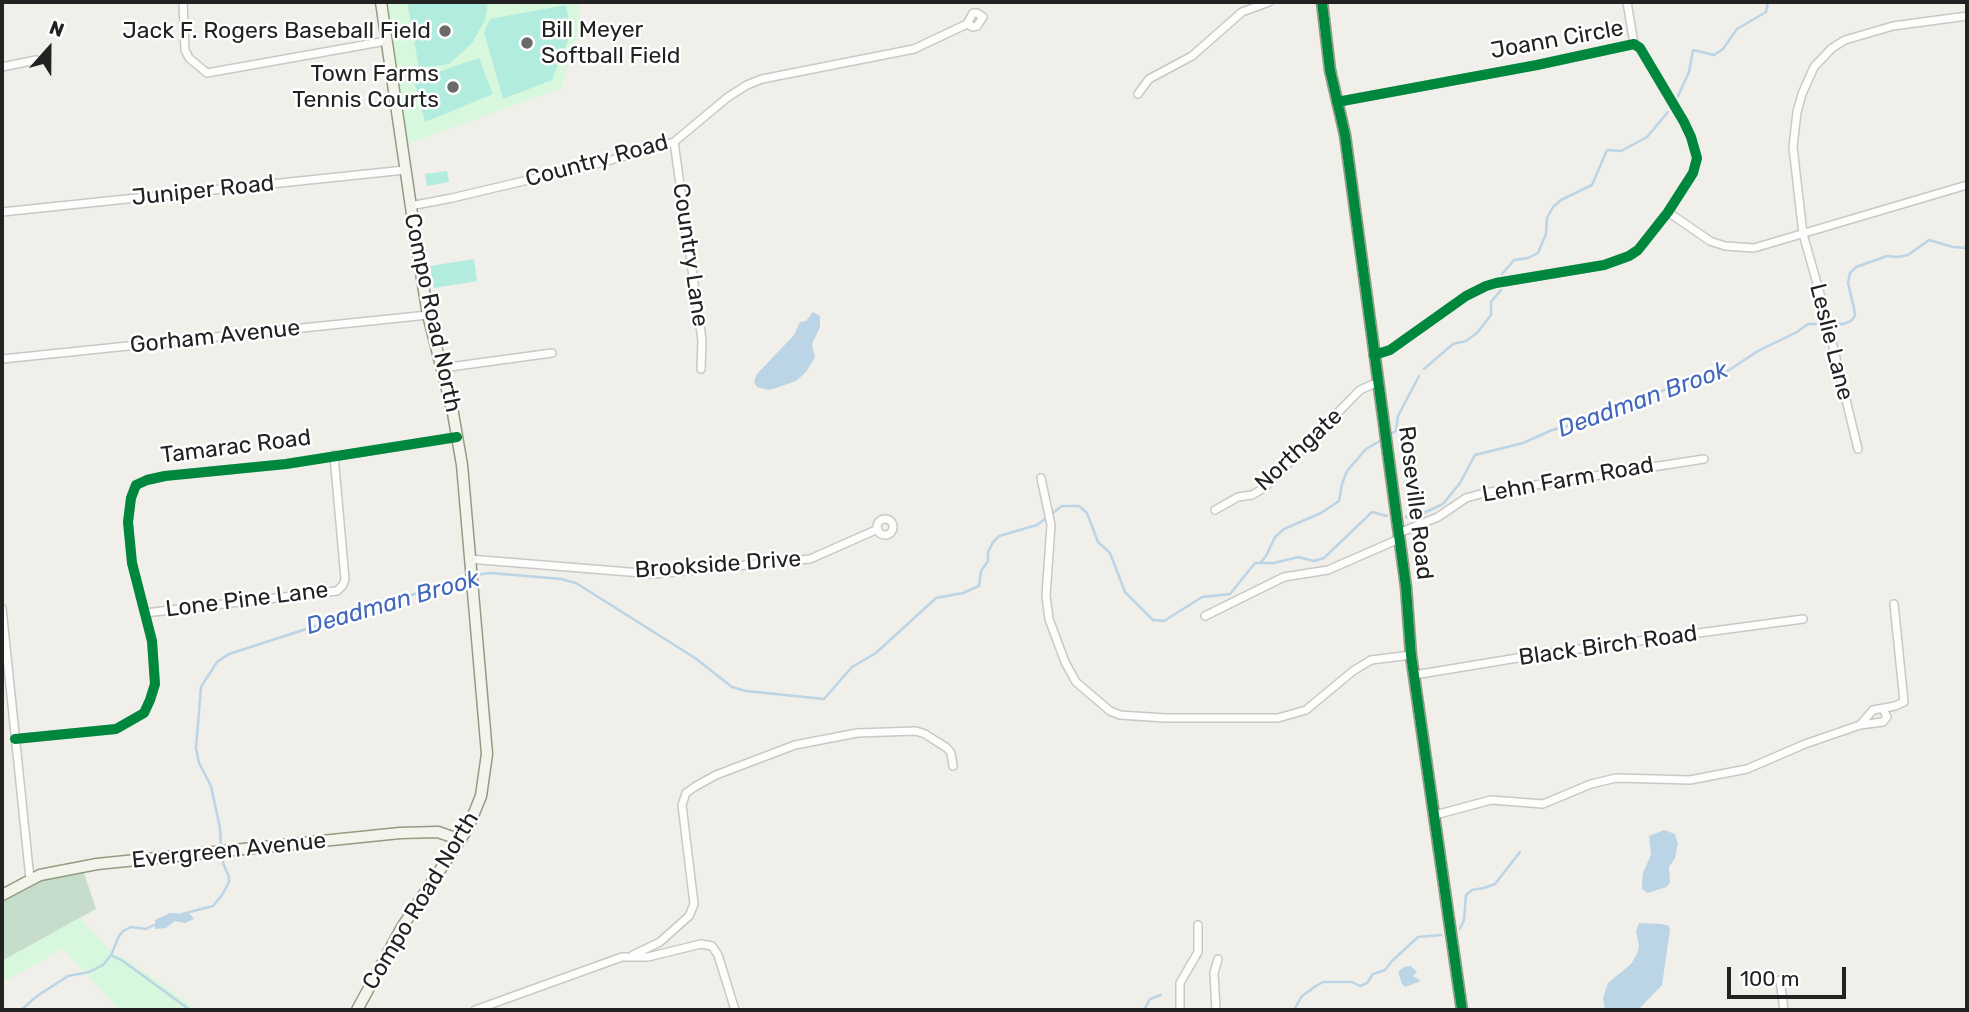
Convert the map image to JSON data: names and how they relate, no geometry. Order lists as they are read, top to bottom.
{
  "streets": {
    "main road": ["Compo Road North", "Roseville Road", "Evergreen Avenue"],
    "street": [
      "Joann Circle",
      "Country Road",
      "Juniper Road",
      "Country Lane",
      "Gorham Avenue",
      "Leslie Lane",
      "Tamarac Road",
      "Northgate",
      "Lehn Farm Road",
      "Brookside Drive",
      "Lone Pine Lane",
      "Black Birch Road"
    ]
  },
  "crossings": [
    ["Joann Circle", "Roseville Road"],
    ["Country Road", "Country Lane"],
    ["Country Road", "Compo Road North"],
    ["Juniper Road", "Compo Road North"],
    ["Compo Road North", "Gorham Avenue"],
    ["Compo Road North", "Tamarac Road"],
    ["Compo Road North", "Brookside Drive"],
    ["Compo Road North", "Evergreen Avenue"],
    ["Tamarac Road", "Lone Pine Lane"],
    ["Northgate", "Roseville Road"],
    ["Lehn Farm Road", "Roseville Road"],
    ["Roseville Road", "Black Birch Road"]
  ],
  "water": ["Deadman Brook"],
  "places": ["Jack F. Rogers Baseball Field", "Bill Meyer Softball Field", "Town Farms Tennis Courts"],
  "scale_bar": "100 m",
  "north": "top"
}
